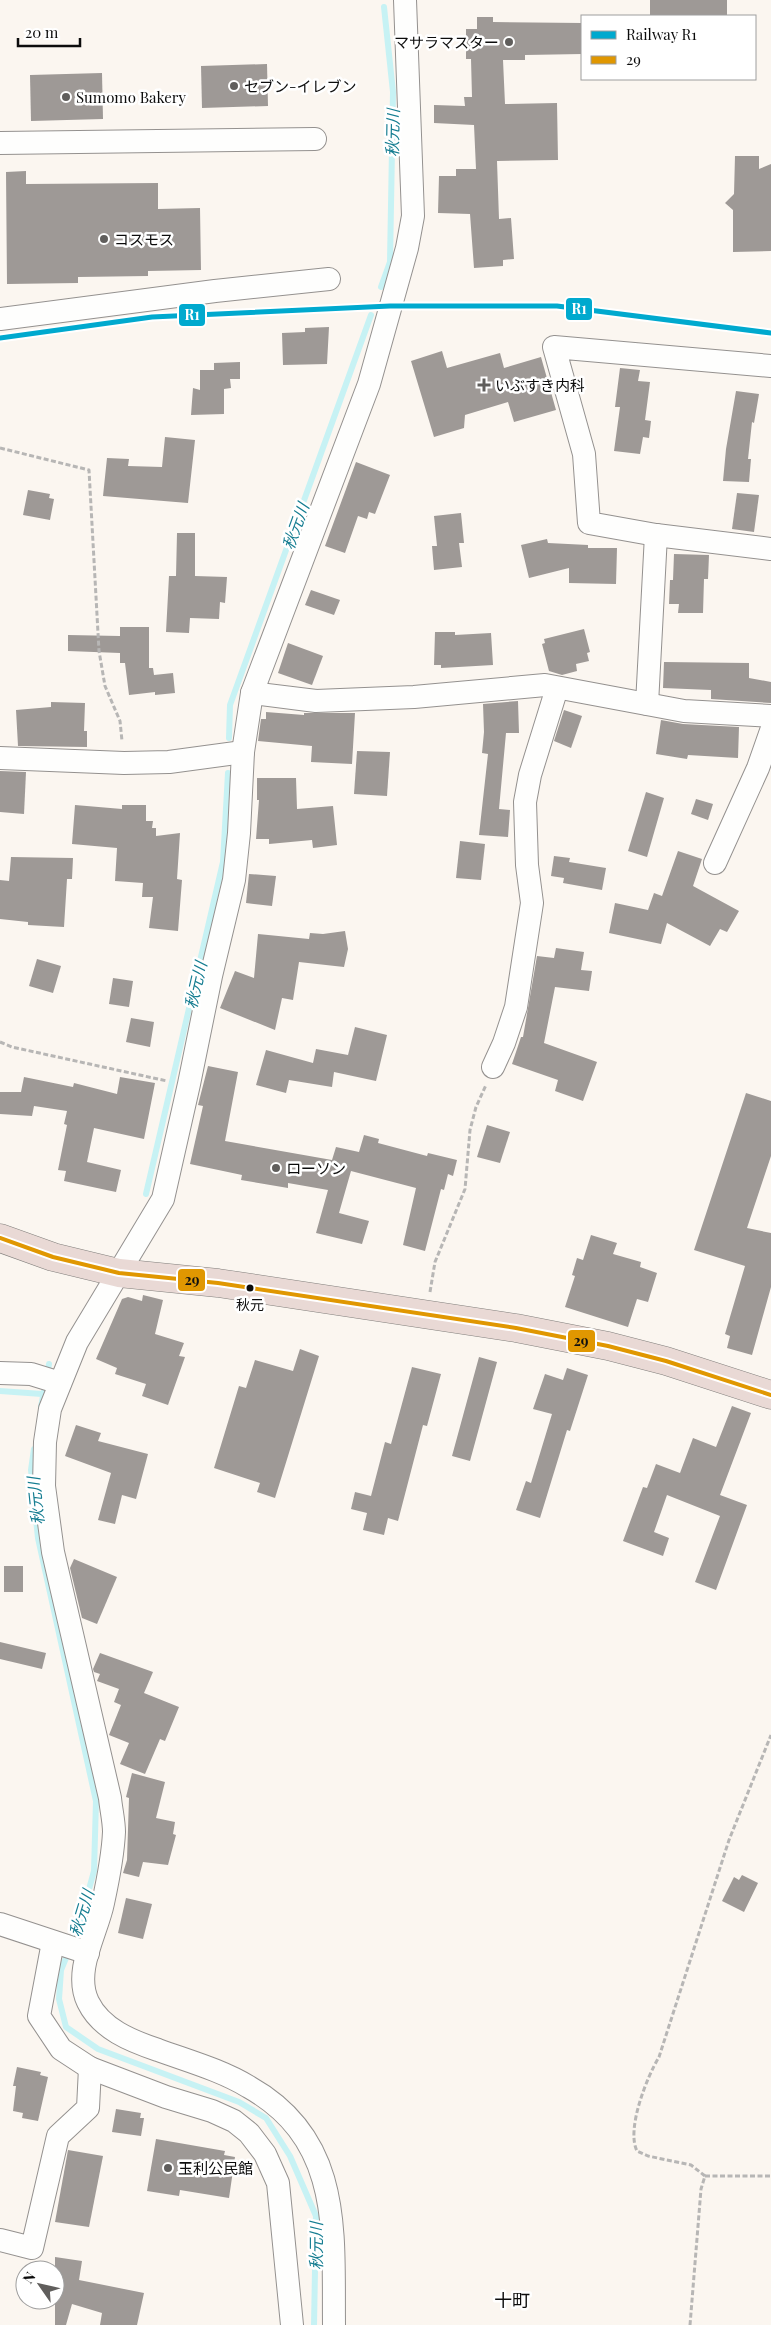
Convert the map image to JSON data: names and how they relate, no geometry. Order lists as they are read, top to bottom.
{
  "districts": ["十町"],
  "water": ["秋元川"],
  "places": {
    "other": [
      "マサラマスター",
      "セブン-イレブン",
      "Sumomo Bakery",
      "コスモス",
      "ローソン",
      "秋元",
      "玉利公民館"
    ],
    "health": ["いぶすき内科"]
  },
  "lines": ["rail line R1", "transit line 29"],
  "legend": ["Railway R1", "29"],
  "scale_bar": "20 m",
  "north": "top left"
}
